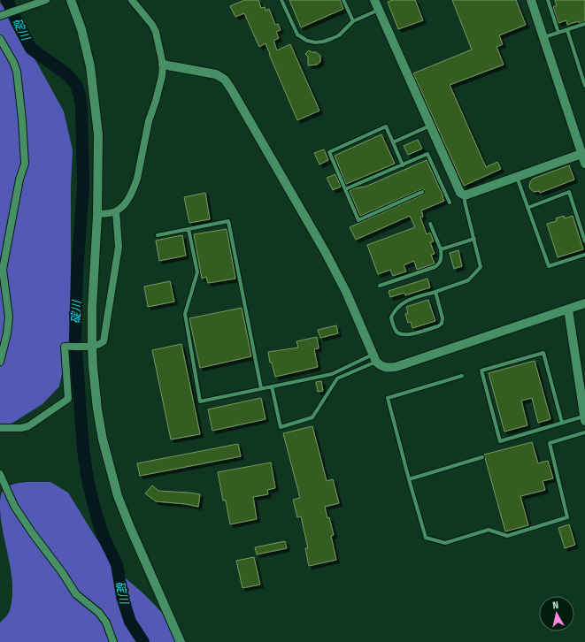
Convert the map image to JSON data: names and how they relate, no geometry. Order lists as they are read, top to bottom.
{
  "water": ["碇川"],
  "north": "top"
}
